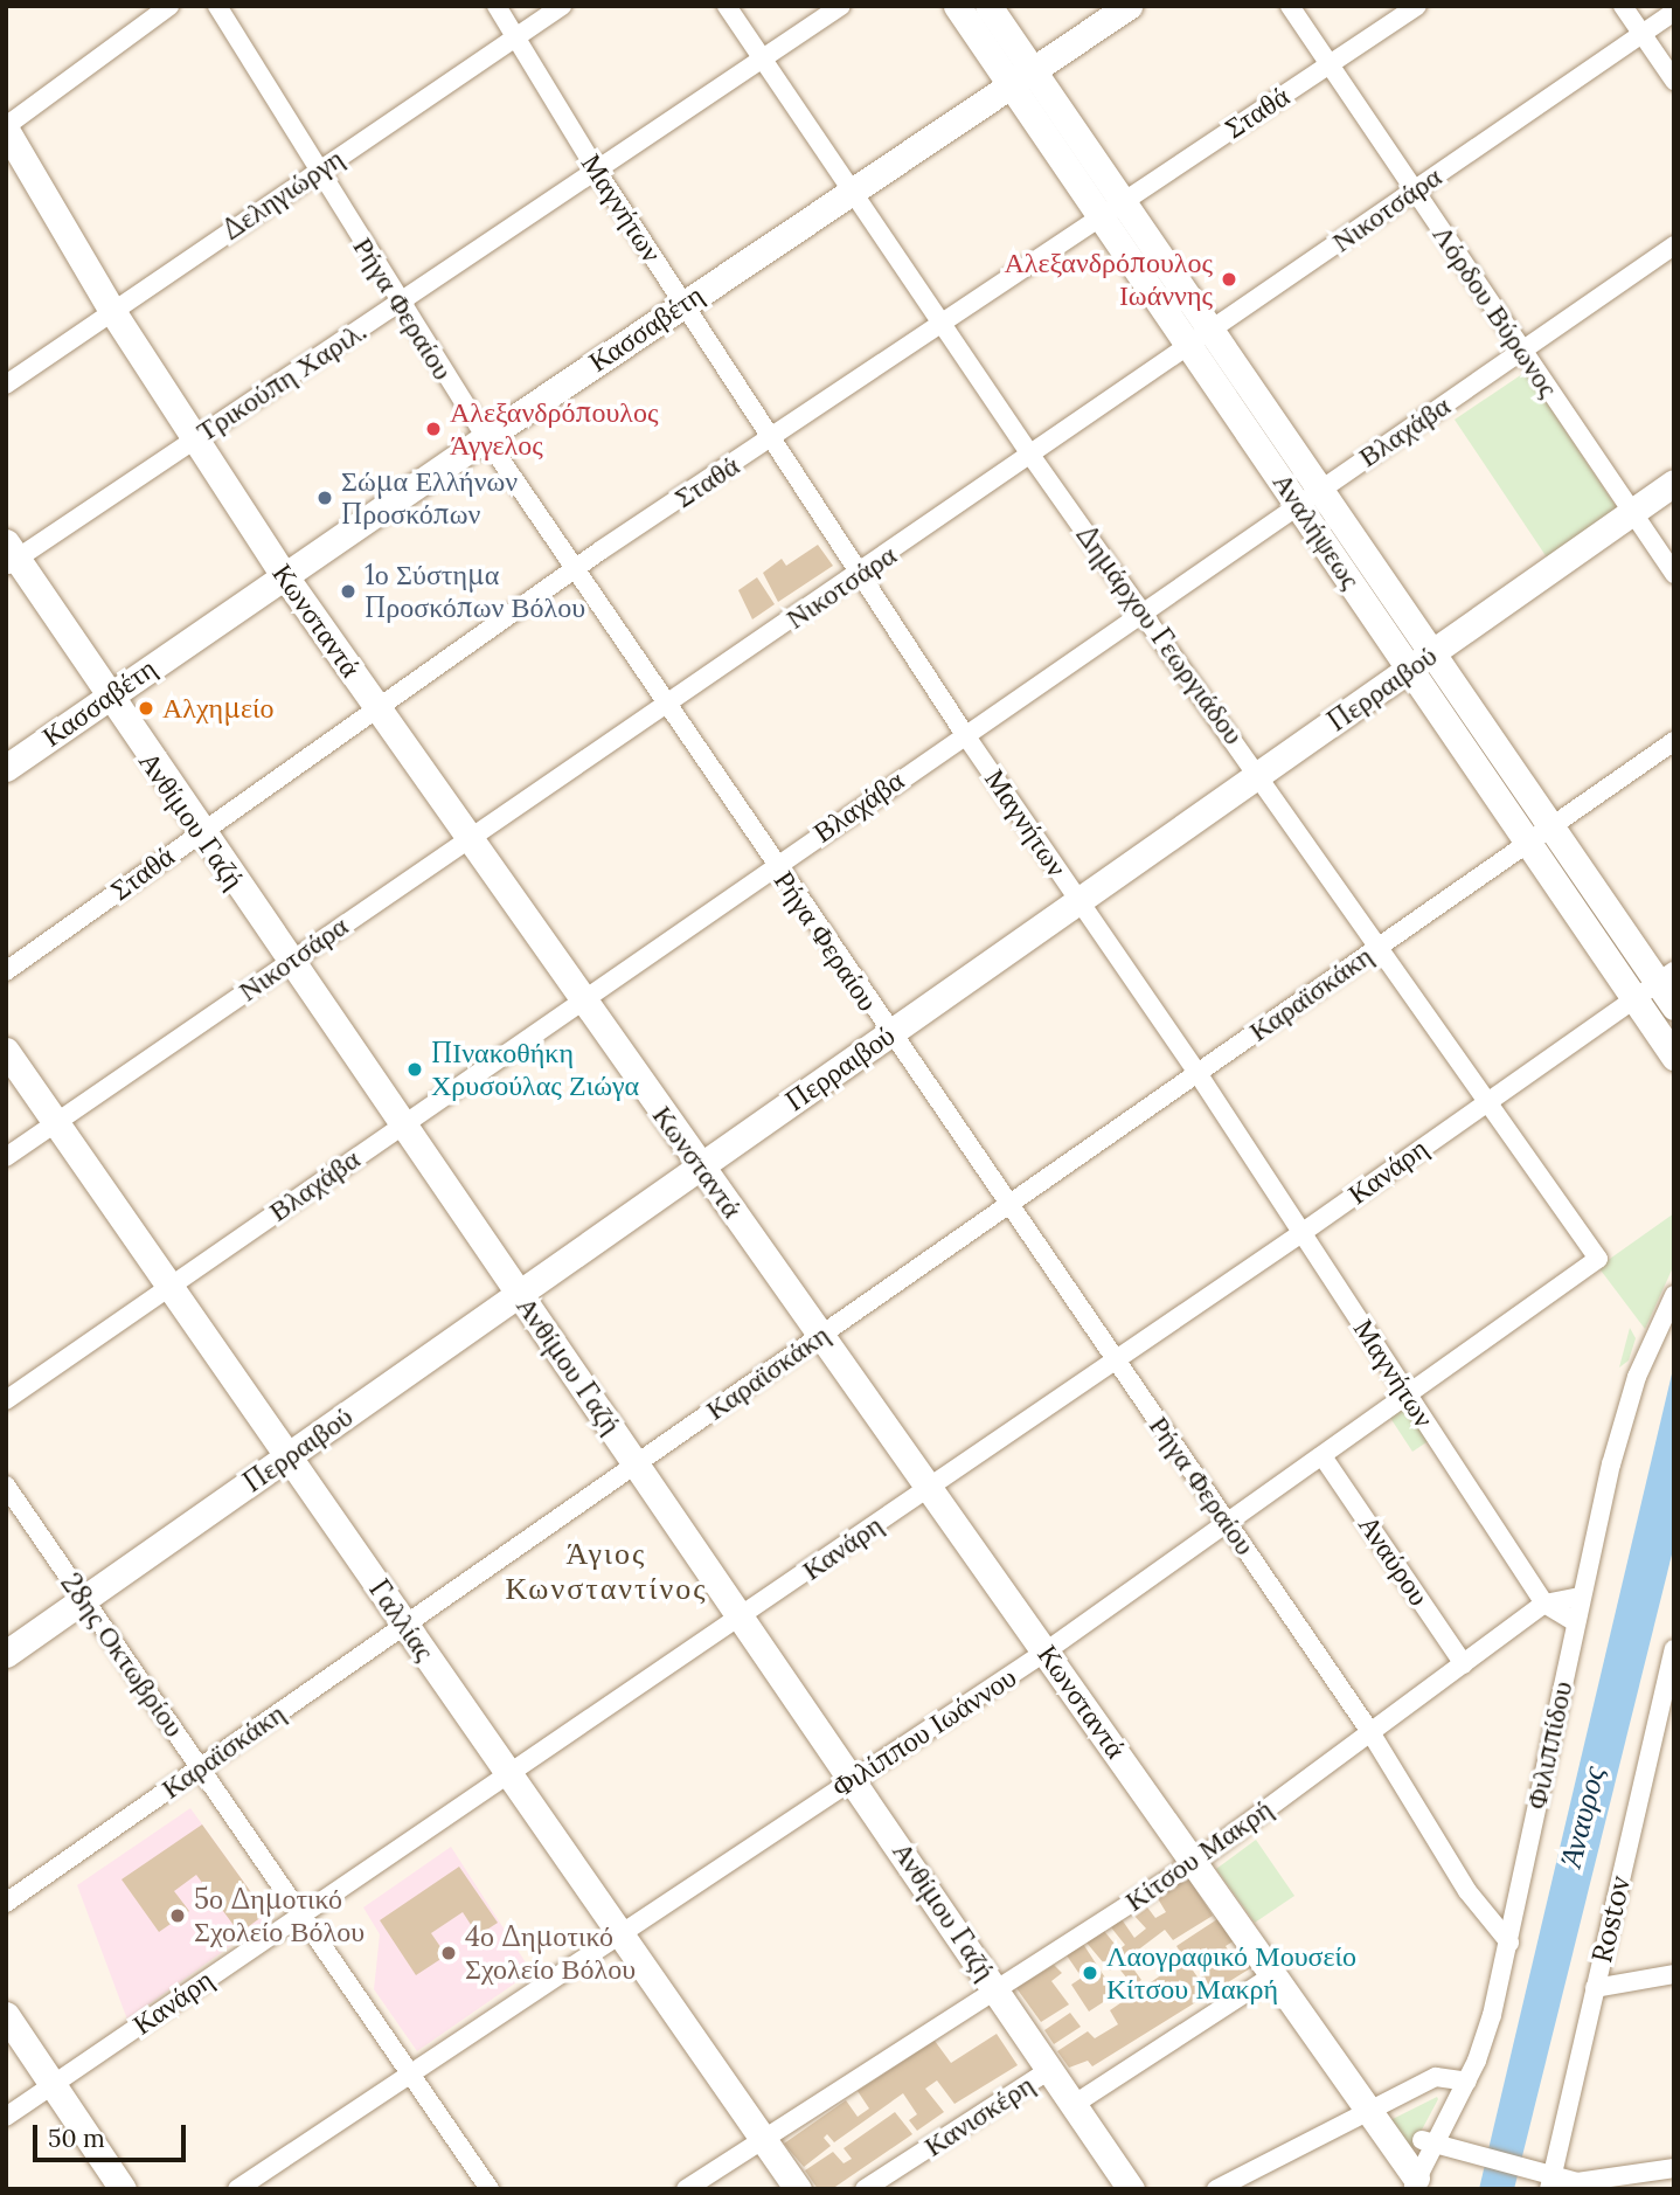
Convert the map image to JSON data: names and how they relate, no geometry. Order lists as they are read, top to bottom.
{
  "streets": {
    "street": [
      "Σταθά",
      "Δεληγιώργη",
      "Μαγνήτων",
      "Νικοτσάρα",
      "Ρήγα Φεραίου",
      "Λόρδου Βύρωνος",
      "Κασσαβέτη",
      "Τρικούπη Χαριλ.",
      "Βλαχάβα",
      "Αναλήψεως",
      "Κωνσταντά",
      "Δημάρχου Γεωργιάδου",
      "Περραιβού",
      "Ανθίμου Γαζή",
      "Καραϊσκάκη",
      "Κανάρη",
      "Αναύρου",
      "Γαλλίας",
      "28ης Οκτωβρίου",
      "Φιλίππου Ιωάννου",
      "Φιλιππίδου",
      "Κίτσου Μακρή",
      "Rostov",
      "Κανισκέρη"
    ]
  },
  "crossings": [
    ["Σταθά", "Μαγνήτων"],
    ["Σταθά", "Ρήγα Φεραίου"],
    ["Σταθά", "Λόρδου Βύρωνος"],
    ["Σταθά", "Αναλήψεως"],
    ["Σταθά", "Κωνσταντά"],
    ["Σταθά", "Δημάρχου Γεωργιάδου"],
    ["Σταθά", "Ανθίμου Γαζή"],
    ["Δεληγιώργη", "Μαγνήτων"],
    ["Δεληγιώργη", "Ρήγα Φεραίου"],
    ["Δεληγιώργη", "Κωνσταντά"],
    ["Μαγνήτων", "Νικοτσάρα"],
    ["Μαγνήτων", "Κασσαβέτη"],
    ["Μαγνήτων", "Τρικούπη Χαριλ."],
    ["Μαγνήτων", "Βλαχάβα"],
    ["Μαγνήτων", "Περραιβού"],
    ["Μαγνήτων", "Καραϊσκάκη"],
    ["Μαγνήτων", "Κανάρη"],
    ["Μαγνήτων", "Φιλίππου Ιωάννου"],
    ["Μαγνήτων", "Φιλιππίδου"],
    ["Μαγνήτων", "Κίτσου Μακρή"],
    ["Νικοτσάρα", "Ρήγα Φεραίου"],
    ["Νικοτσάρα", "Λόρδου Βύρωνος"],
    ["Νικοτσάρα", "Αναλήψεως"],
    ["Νικοτσάρα", "Κωνσταντά"],
    ["Νικοτσάρα", "Δημάρχου Γεωργιάδου"],
    ["Νικοτσάρα", "Ανθίμου Γαζή"],
    ["Νικοτσάρα", "Γαλλίας"],
    ["Ρήγα Φεραίου", "Κασσαβέτη"],
    ["Ρήγα Φεραίου", "Τρικούπη Χαριλ."],
    ["Ρήγα Φεραίου", "Βλαχάβα"],
    ["Ρήγα Φεραίου", "Περραιβού"],
    ["Ρήγα Φεραίου", "Καραϊσκάκη"],
    ["Ρήγα Φεραίου", "Κανάρη"],
    ["Ρήγα Φεραίου", "Φιλίππου Ιωάννου"],
    ["Ρήγα Φεραίου", "Φιλιππίδου"],
    ["Ρήγα Φεραίου", "Κίτσου Μακρή"],
    ["Λόρδου Βύρωνος", "Βλαχάβα"],
    ["Λόρδου Βύρωνος", "Περραιβού"],
    ["Κασσαβέτη", "Αναλήψεως"],
    ["Κασσαβέτη", "Κωνσταντά"],
    ["Κασσαβέτη", "Δημάρχου Γεωργιάδου"],
    ["Κασσαβέτη", "Ανθίμου Γαζή"],
    ["Τρικούπη Χαριλ.", "Κωνσταντά"],
    ["Τρικούπη Χαριλ.", "Δημάρχου Γεωργιάδου"],
    ["Τρικούπη Χαριλ.", "Ανθίμου Γαζή"],
    ["Βλαχάβα", "Αναλήψεως"],
    ["Βλαχάβα", "Κωνσταντά"],
    ["Βλαχάβα", "Δημάρχου Γεωργιάδου"],
    ["Βλαχάβα", "Ανθίμου Γαζή"],
    ["Βλαχάβα", "Γαλλίας"],
    ["Αναλήψεως", "Περραιβού"],
    ["Αναλήψεως", "Καραϊσκάκη"],
    ["Αναλήψεως", "Κανάρη"],
    ["Κωνσταντά", "Περραιβού"],
    ["Κωνσταντά", "Καραϊσκάκη"],
    ["Κωνσταντά", "Κανάρη"],
    ["Κωνσταντά", "Φιλίππου Ιωάννου"],
    ["Κωνσταντά", "Φιλιππίδου"],
    ["Κωνσταντά", "Κίτσου Μακρή"],
    ["Κωνσταντά", "Κανισκέρη"],
    ["Δημάρχου Γεωργιάδου", "Περραιβού"],
    ["Δημάρχου Γεωργιάδου", "Καραϊσκάκη"],
    ["Δημάρχου Γεωργιάδου", "Κανάρη"],
    ["Δημάρχου Γεωργιάδου", "Φιλίππου Ιωάννου"],
    ["Περραιβού", "Ανθίμου Γαζή"],
    ["Περραιβού", "Γαλλίας"],
    ["Περραιβού", "28ης Οκτωβρίου"],
    ["Ανθίμου Γαζή", "Καραϊσκάκη"],
    ["Ανθίμου Γαζή", "Κανάρη"],
    ["Ανθίμου Γαζή", "Φιλίππου Ιωάννου"],
    ["Ανθίμου Γαζή", "Κίτσου Μακρή"],
    ["Ανθίμου Γαζή", "Κανισκέρη"],
    ["Καραϊσκάκη", "Γαλλίας"],
    ["Καραϊσκάκη", "28ης Οκτωβρίου"],
    ["Κανάρη", "Γαλλίας"],
    ["Κανάρη", "28ης Οκτωβρίου"],
    ["Αναύρου", "Φιλίππου Ιωάννου"],
    ["Αναύρου", "Κίτσου Μακρή"],
    ["Γαλλίας", "Φιλίππου Ιωάννου"],
    ["Γαλλίας", "Κίτσου Μακρή"],
    ["28ης Οκτωβρίου", "Φιλίππου Ιωάννου"],
    ["Φιλιππίδου", "Κίτσου Μακρή"]
  ],
  "districts": ["Άγιος Κωνσταντίνος"],
  "water": ["Άναυρος"],
  "places": [
    "Αλεξανδρόπουλος Ιωάννης",
    "Αλεξανδρόπουλος Άγγελος",
    "Σώμα Ελλήνων Προσκόπων",
    "1ο Σύστημα Προσκόπων Βόλου",
    "Αλχημείο",
    "ΠΙνακοθήκη Χρυσούλας Ζιώγα",
    "5ο Δημοτικό Σχολείο Βόλου",
    "4ο Δημοτικό Σχολείο Βόλου",
    "Λαογραφικό Μουσείο Κίτσου Μακρή"
  ],
  "scale_bar": "50 m"
}
